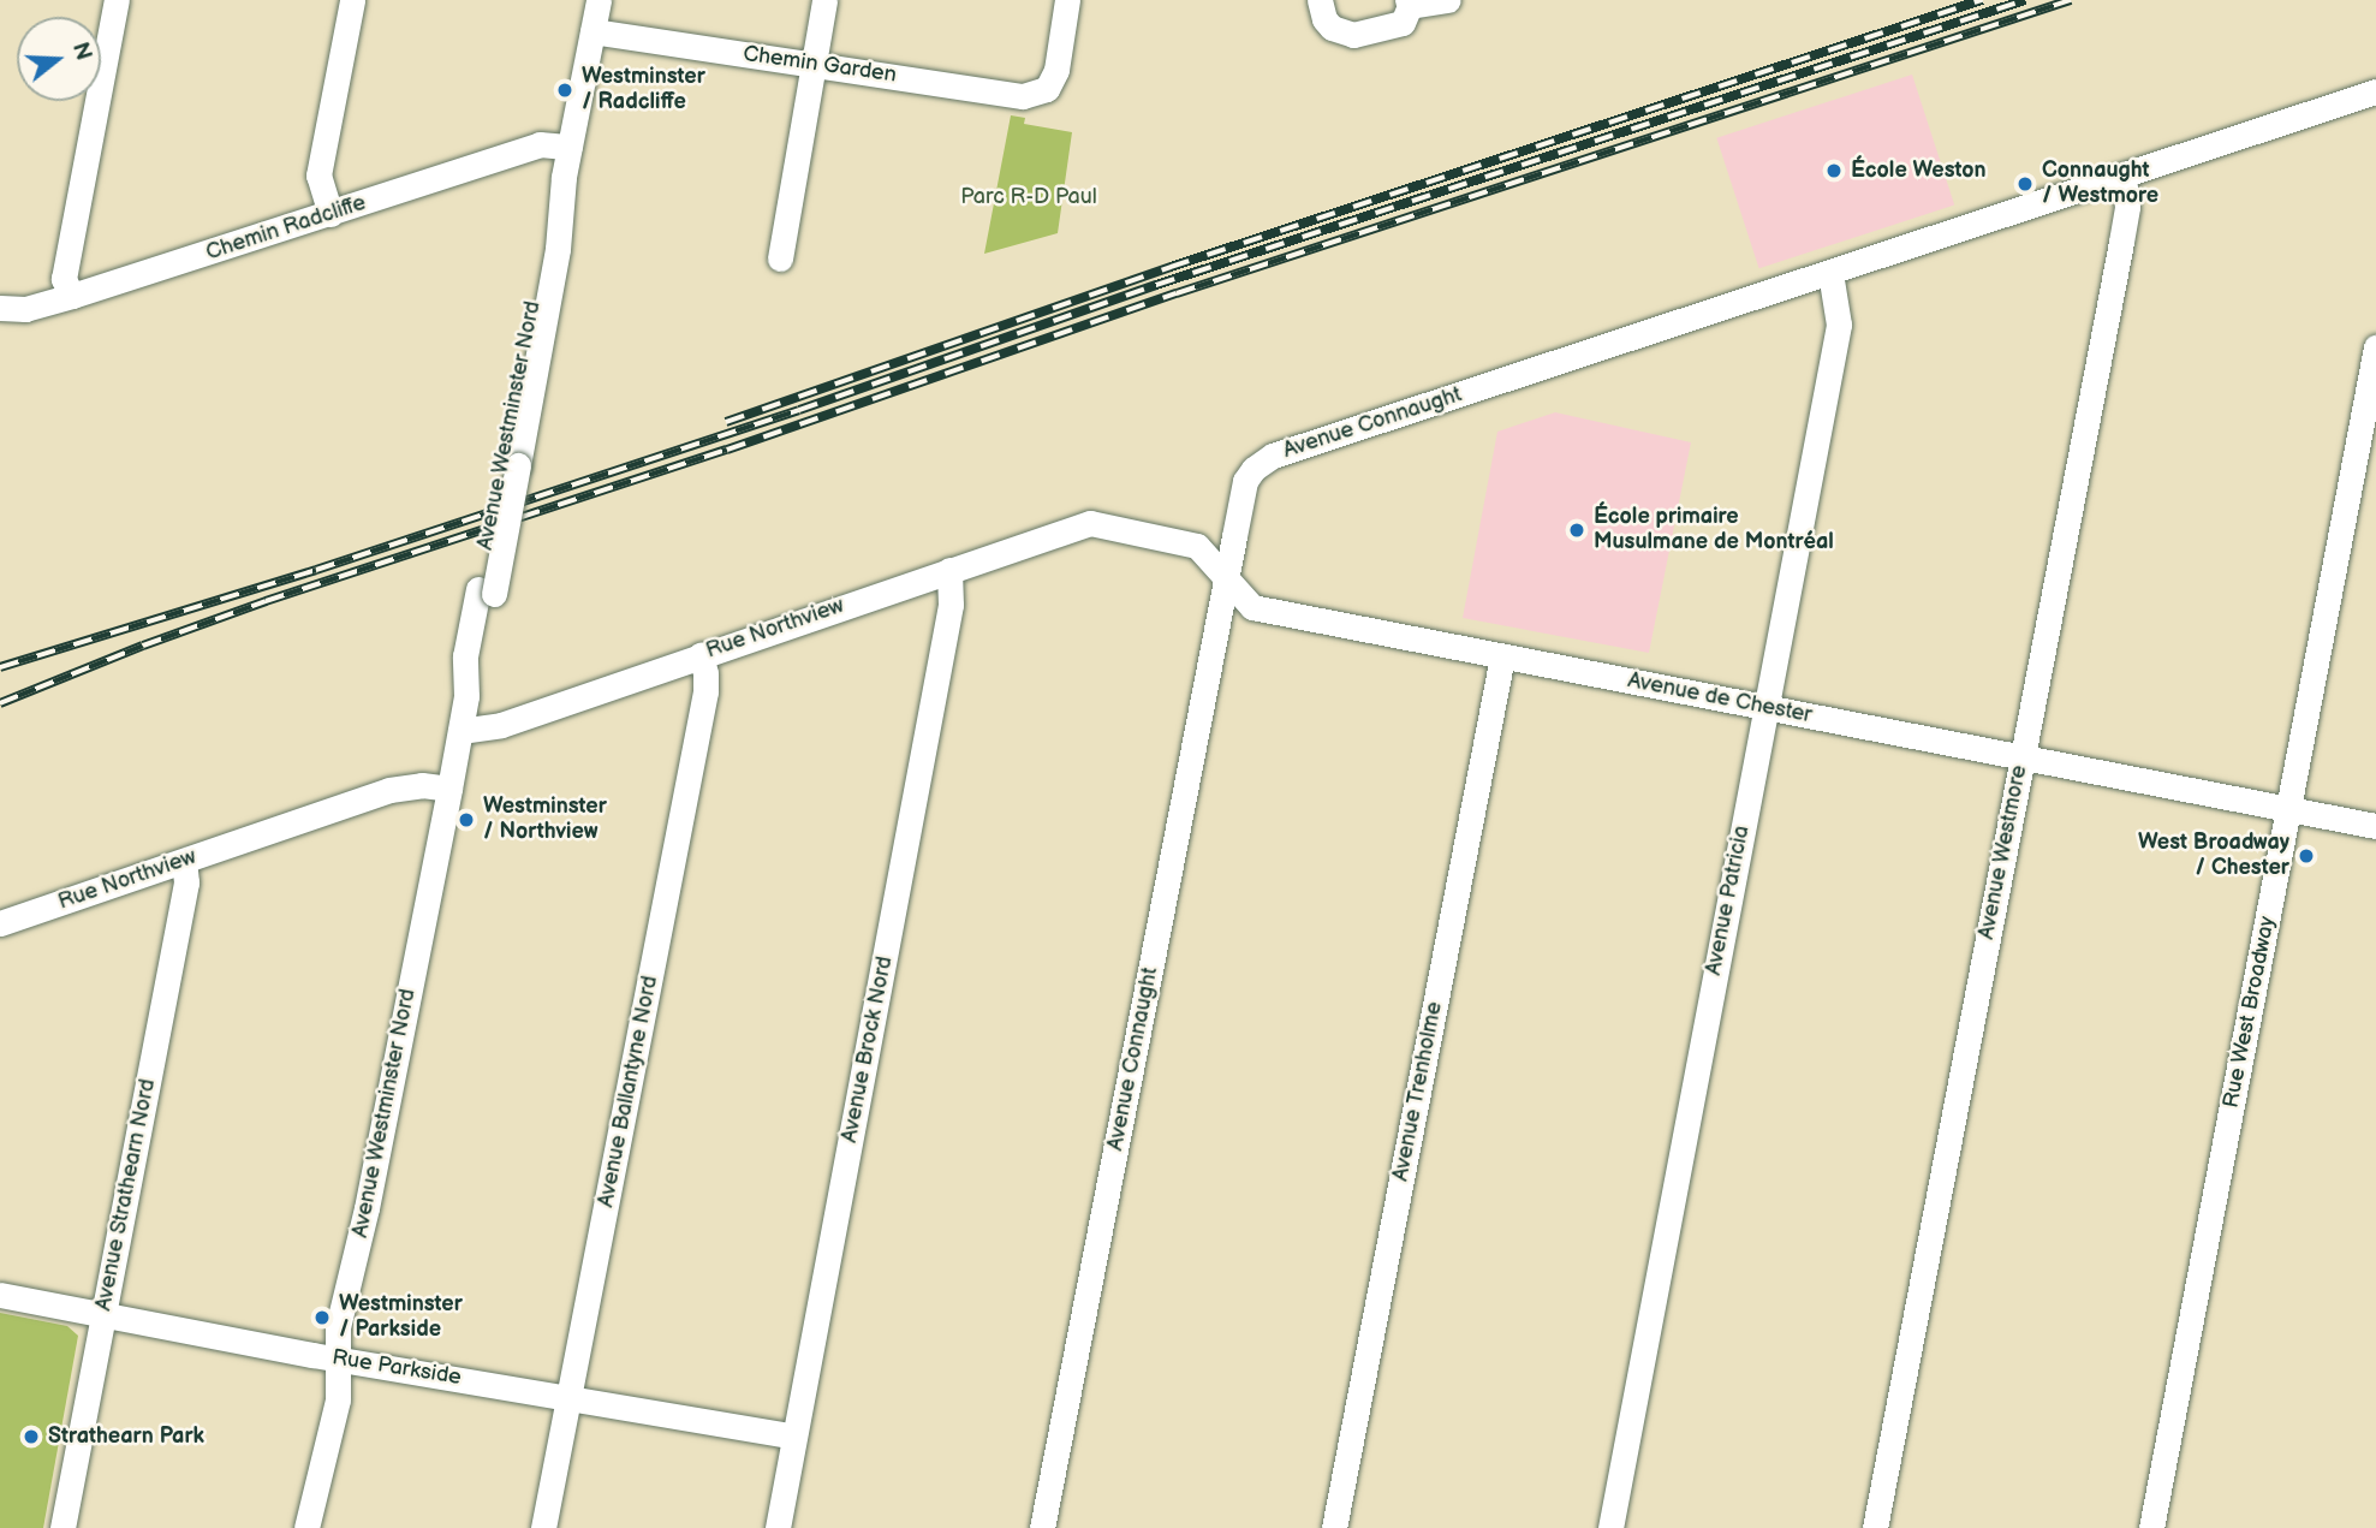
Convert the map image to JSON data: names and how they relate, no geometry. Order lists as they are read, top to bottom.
{
  "streets": {
    "street": [
      "Chemin Garden",
      "Chemin Radcliffe",
      "Avenue Connaught",
      "Avenue Westminster Nord",
      "Rue Northview",
      "Avenue de Chester",
      "Avenue Westmore",
      "Avenue Patricia",
      "Rue West Broadway",
      "Avenue Brock Nord",
      "Avenue Ballantyne Nord",
      "Avenue Trenholme",
      "Avenue Strathearn Nord",
      "Rue Parkside"
    ]
  },
  "crossings": [
    ["Chemin Garden", "Avenue Westminster Nord"],
    ["Chemin Radcliffe", "Avenue Westminster Nord"],
    ["Avenue Connaught", "Avenue de Chester"],
    ["Avenue Connaught", "Avenue Westmore"],
    ["Avenue Connaught", "Avenue Patricia"],
    ["Avenue Westminster Nord", "Rue Northview"],
    ["Avenue Westminster Nord", "Rue Parkside"],
    ["Rue Northview", "Avenue de Chester"],
    ["Rue Northview", "Avenue Brock Nord"],
    ["Rue Northview", "Avenue Ballantyne Nord"],
    ["Rue Northview", "Avenue Strathearn Nord"],
    ["Avenue de Chester", "Avenue Westmore"],
    ["Avenue de Chester", "Avenue Patricia"],
    ["Avenue de Chester", "Rue West Broadway"],
    ["Avenue de Chester", "Avenue Trenholme"],
    ["Avenue Brock Nord", "Rue Parkside"],
    ["Avenue Ballantyne Nord", "Rue Parkside"],
    ["Avenue Strathearn Nord", "Rue Parkside"]
  ],
  "parks": ["Parc R-D Paul"],
  "places": [
    "Westminster / Radcliffe",
    "École Weston",
    "Connaught / Westmore",
    "École primaire Musulmane de Montréal",
    "Westminster / Northview",
    "West Broadway / Chester",
    "Westminster / Parkside",
    "Strathearn Park"
  ],
  "north": "right"
}
